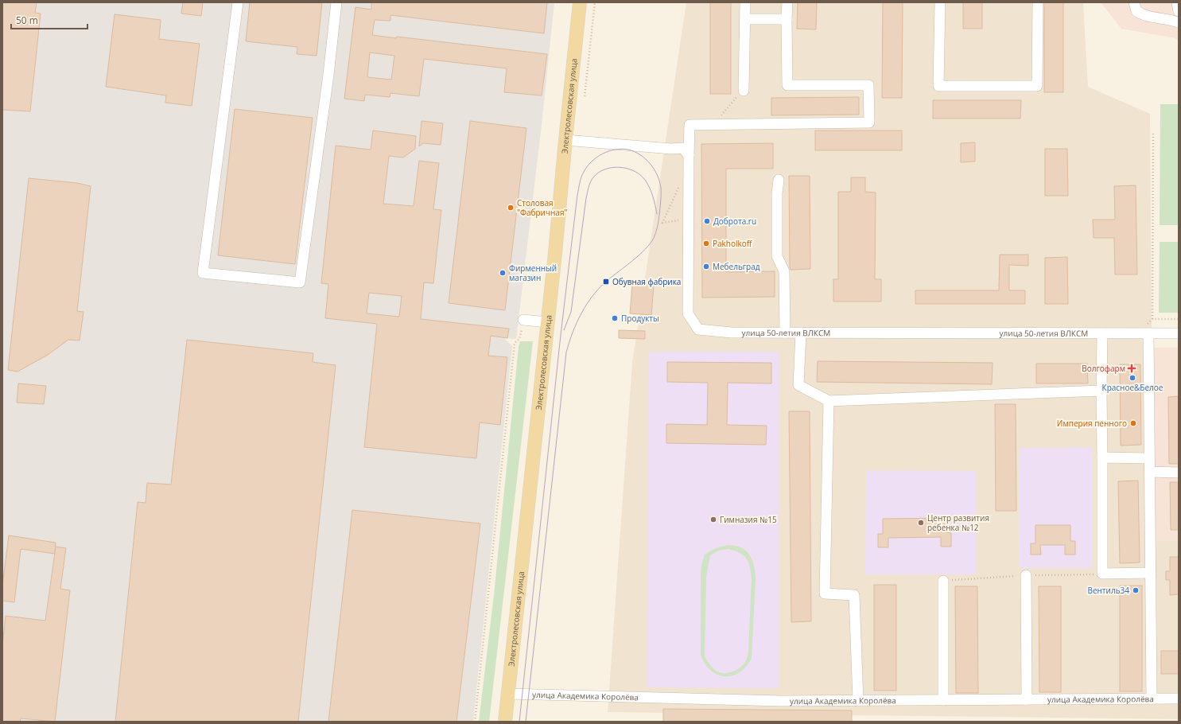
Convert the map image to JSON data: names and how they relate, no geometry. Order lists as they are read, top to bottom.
{
  "streets": {
    "main road": ["Электролесовская улица"],
    "street": ["улица 50-летия ВЛКСМ", "улица Академика Королёва"]
  },
  "crossings": [
    ["Электролесовская улица", "улица Академика Королёва"]
  ],
  "places": {
    "other": [
      "Столовая \"Фабричная\"",
      "Доброта.ru",
      "Pakholkoff",
      "Мебельград",
      "Фирменный магазин",
      "Продукты",
      "Красное&Белое",
      "Империя пенного",
      "Гимназия №15",
      "Центр развития ребенка №12",
      "Вентиль34"
    ],
    "transit": ["Обувная фабрика"],
    "health": ["Волгофарм"]
  },
  "scale_bar": "50 m"
}
